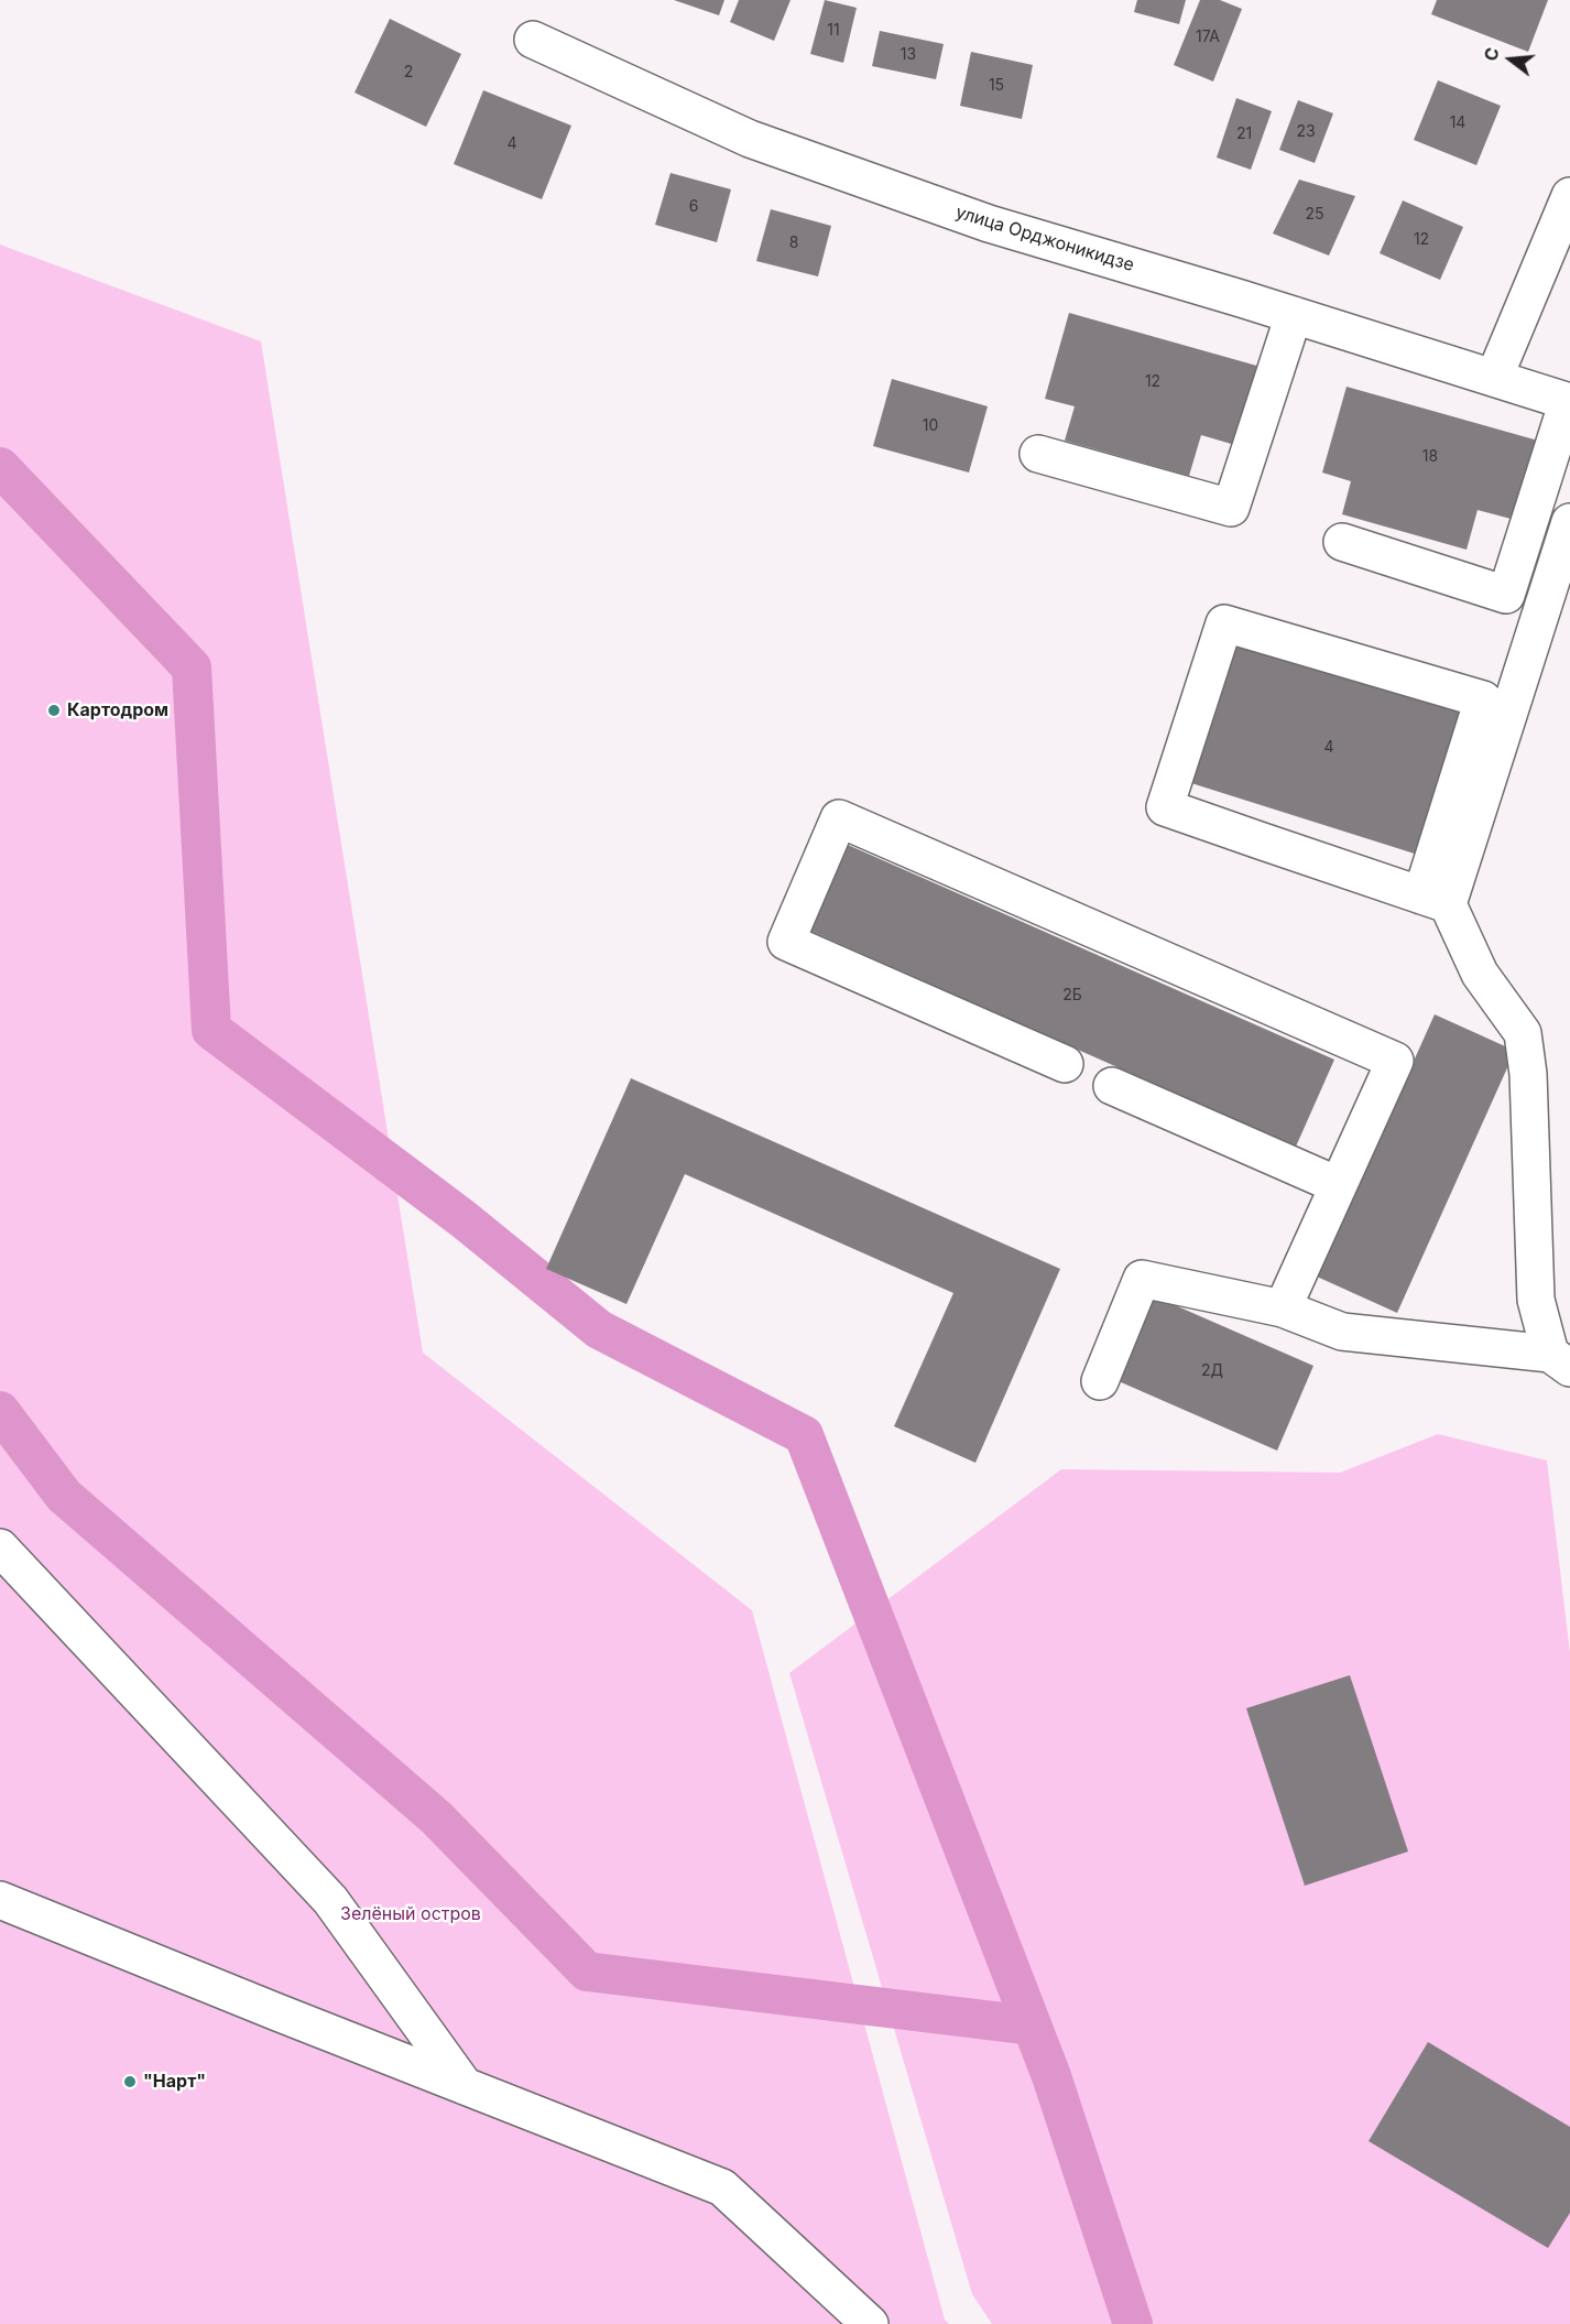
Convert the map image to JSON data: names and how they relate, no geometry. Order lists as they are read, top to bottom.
{
  "streets": {
    "street": ["улица Орджоникидзе"]
  },
  "parks": ["Зелёный остров"],
  "places": ["Картодром", "\"Нарт\""],
  "house_numbers": [
    "11",
    "17А",
    "13",
    "2",
    "15",
    "14",
    "23",
    "21",
    "4",
    "6",
    "25",
    "12",
    "8",
    "12",
    "10",
    "18",
    "4",
    "2Б",
    "2Д"
  ],
  "north": "left"
}
